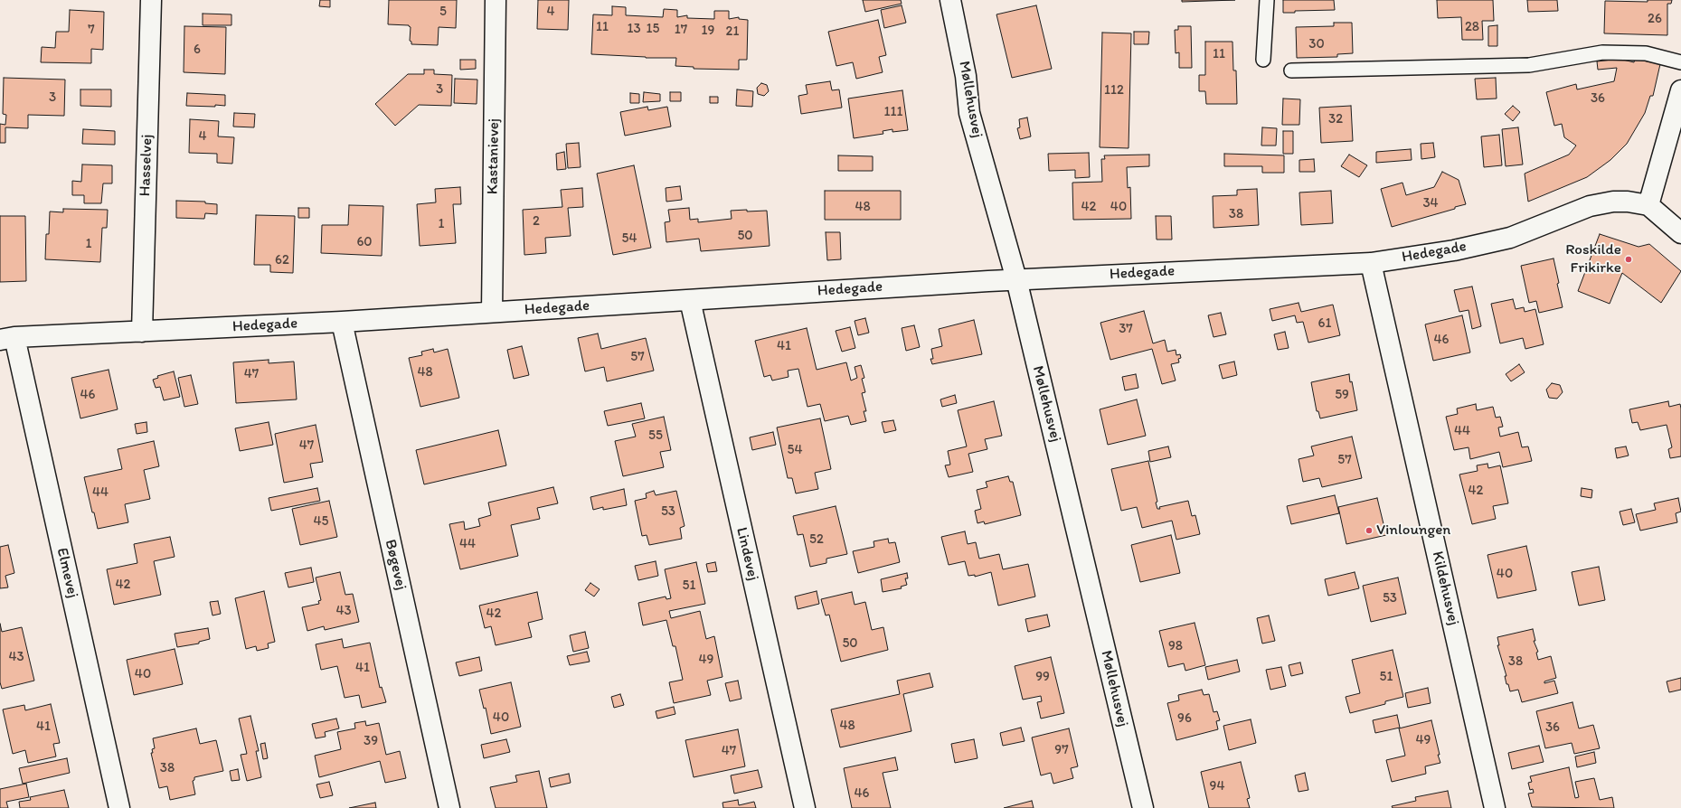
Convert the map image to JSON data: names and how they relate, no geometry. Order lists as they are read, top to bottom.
{
  "streets": {
    "street": [
      "Møllehusvej",
      "Kastanievej",
      "Hasselvej",
      "Hedegade",
      "Lindevej",
      "Bøgevej",
      "Elmevej",
      "Kildehusvej"
    ]
  },
  "crossings": [
    ["Møllehusvej", "Hedegade"],
    ["Kastanievej", "Hedegade"],
    ["Hasselvej", "Hedegade"],
    ["Hedegade", "Lindevej"],
    ["Hedegade", "Bøgevej"],
    ["Hedegade", "Elmevej"],
    ["Hedegade", "Kildehusvej"]
  ],
  "places": ["Roskilde Frikirke", "Vinloungen"],
  "house_numbers": [
    "5",
    "4",
    "26",
    "11",
    "28",
    "13",
    "15",
    "7",
    "17",
    "19",
    "21",
    "30",
    "6",
    "11",
    "3",
    "112",
    "3",
    "36",
    "111",
    "32",
    "4",
    "34",
    "48",
    "42",
    "40",
    "38",
    "2",
    "1",
    "50",
    "54",
    "60",
    "1",
    "62",
    "61",
    "37",
    "46",
    "41",
    "57",
    "48",
    "47",
    "46",
    "59",
    "44",
    "55",
    "47",
    "54",
    "57",
    "42",
    "44",
    "53",
    "45",
    "52",
    "44",
    "40",
    "42",
    "51",
    "53",
    "43",
    "42",
    "50",
    "98",
    "43",
    "49",
    "38",
    "41",
    "40",
    "99",
    "51",
    "40",
    "96",
    "48",
    "41",
    "36",
    "49",
    "39",
    "97",
    "47",
    "38",
    "94",
    "46"
  ]
}
